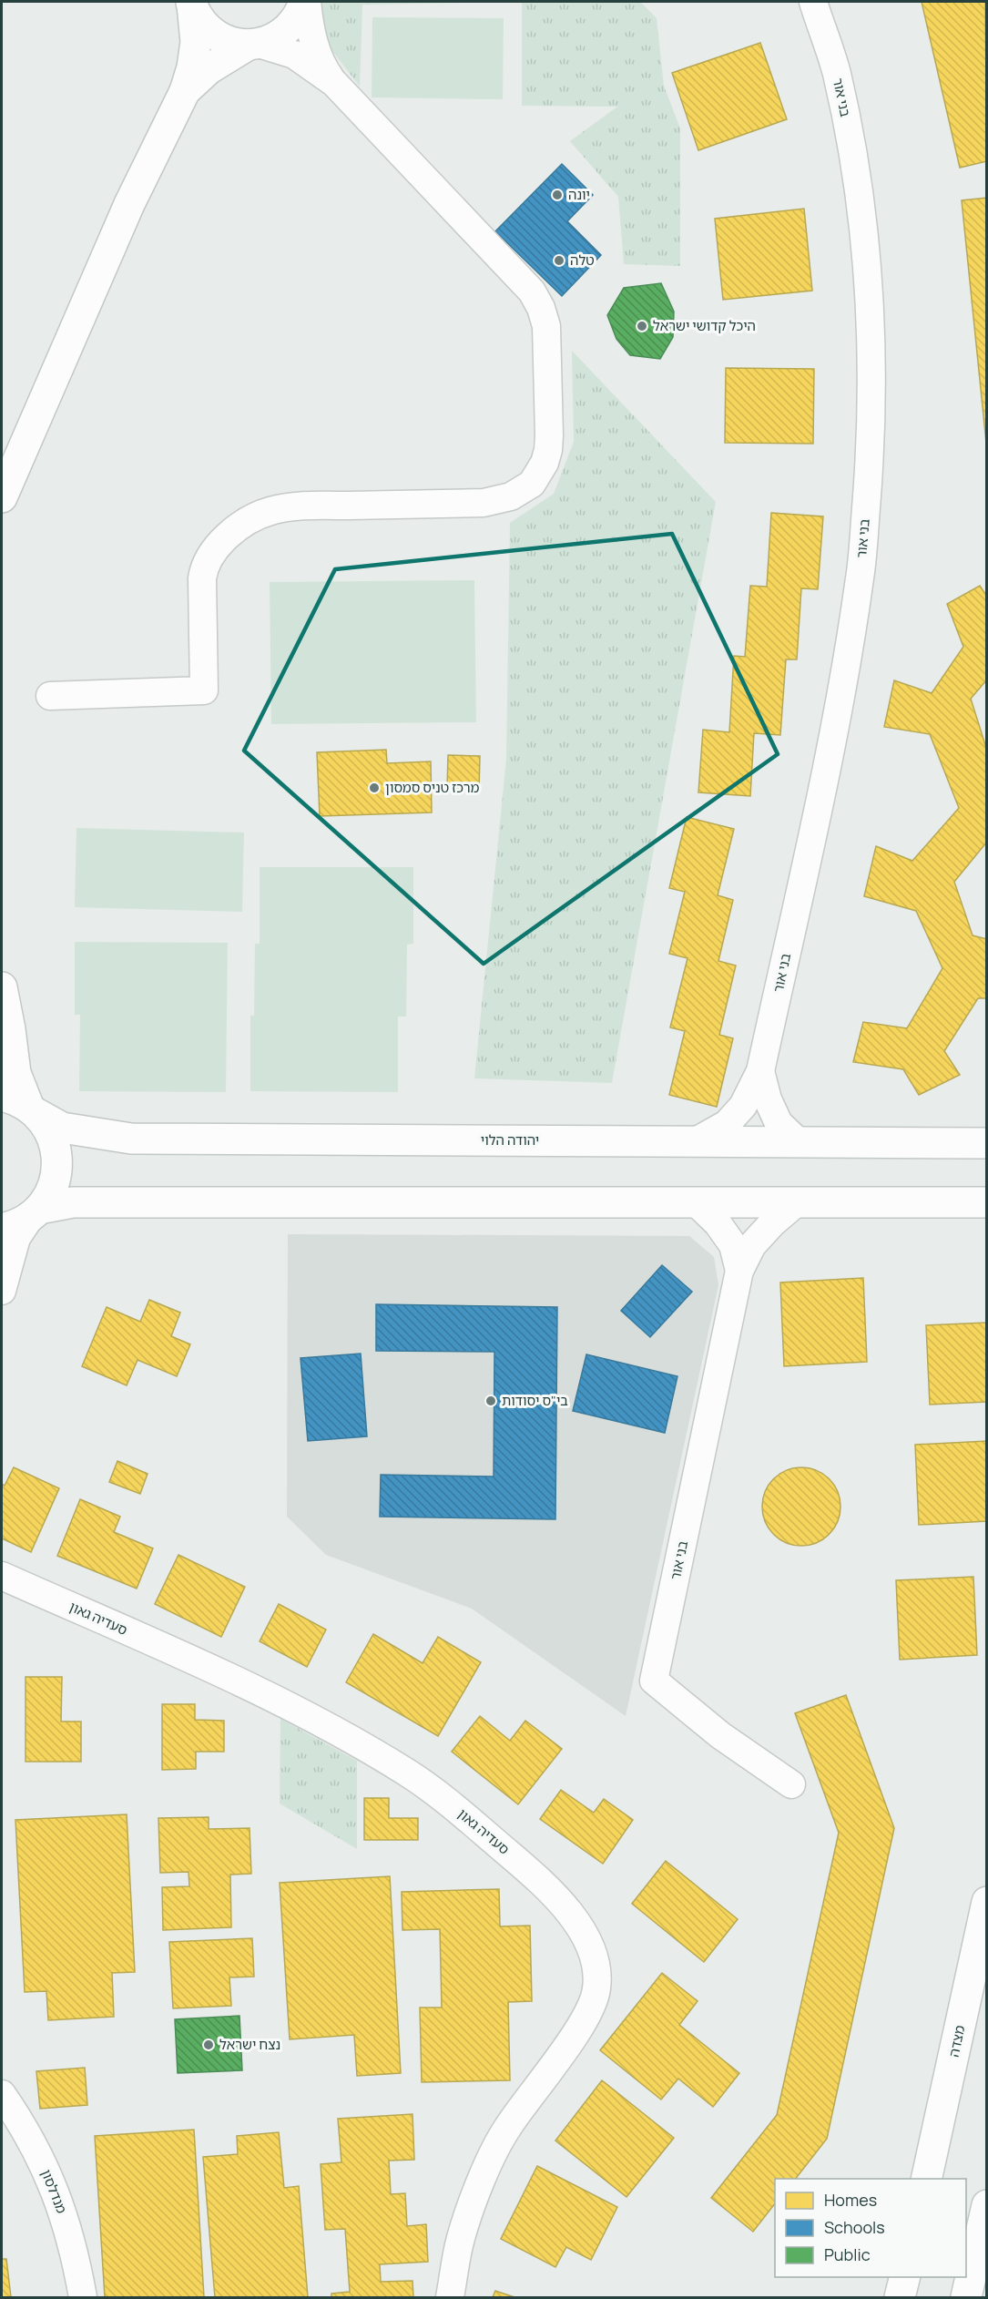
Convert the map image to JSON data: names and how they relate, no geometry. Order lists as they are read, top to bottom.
{
  "streets": {
    "main road": ["יהודה הלוי", "מצדה"],
    "street": ["בני אור", "סעדיה גאון", "מנדלסון"]
  },
  "crossings": [
    ["בני אור", "יהודה הלוי"]
  ],
  "places": [
    "יונה",
    "טלה",
    "היכל קדושי ישראל",
    "מרכז טניס סמסון",
    "בי\"ס יסודות",
    "נצח ישראל"
  ],
  "legend": ["Homes", "Schools", "Public"]
}
